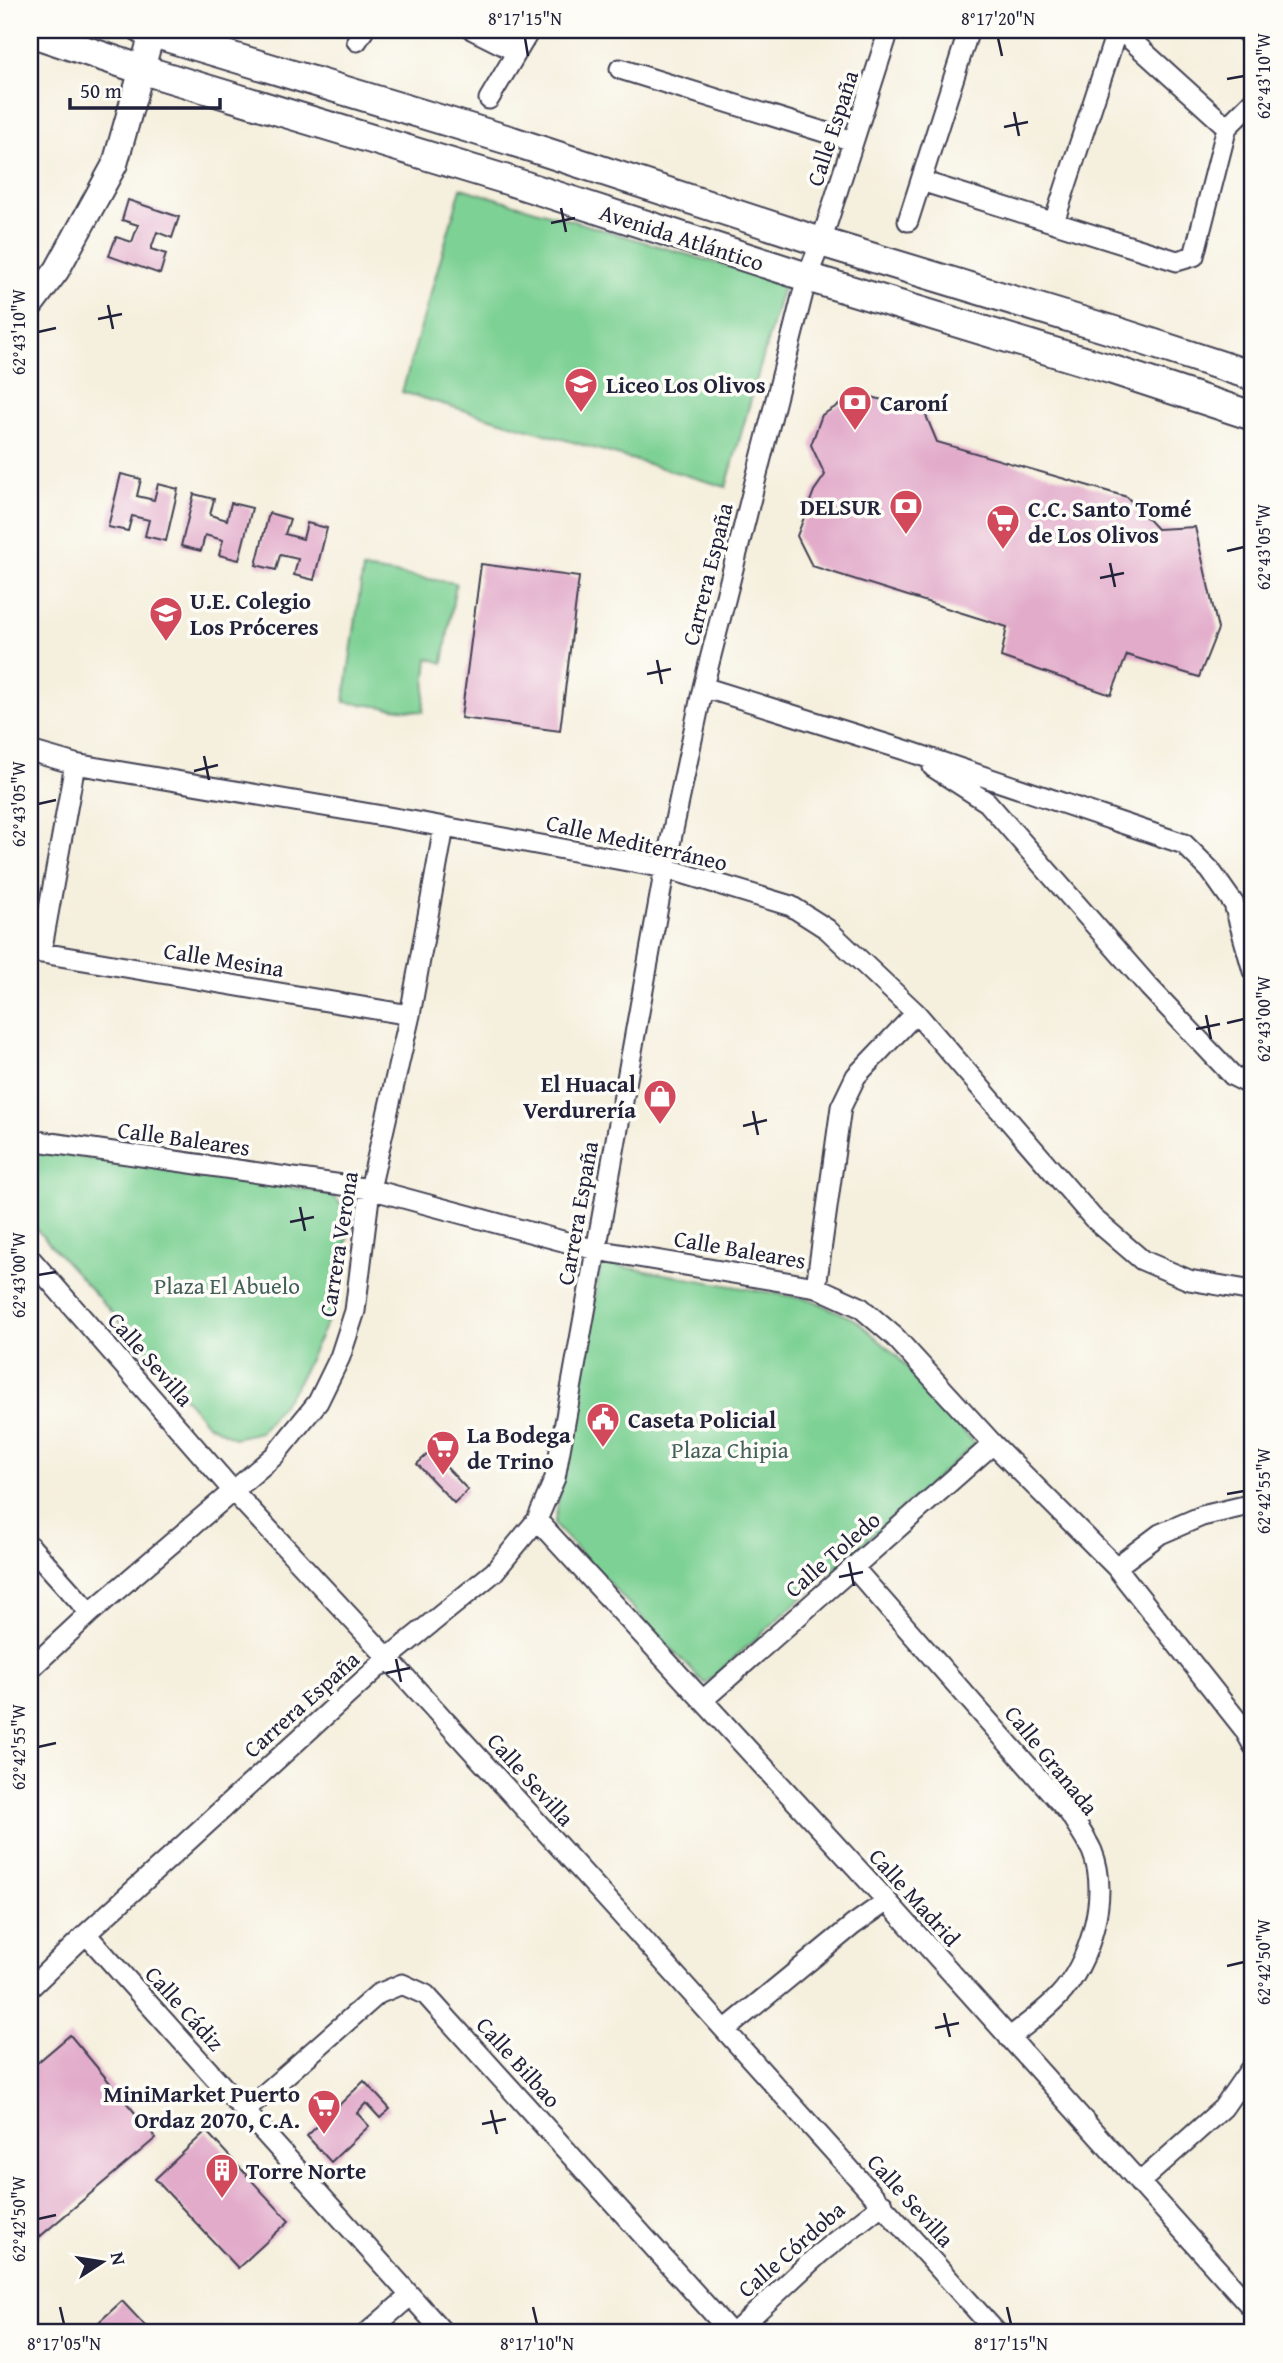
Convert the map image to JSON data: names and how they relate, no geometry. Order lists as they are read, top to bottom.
{
  "streets": {
    "main road": ["Avenida Atlántico"],
    "street": [
      "Calle España",
      "Carrera España",
      "Calle Mediterráneo",
      "Calle Mesina",
      "Calle Baleares",
      "Carrera Verona",
      "Calle Sevilla",
      "Calle Toledo",
      "Calle Granada",
      "Calle Madrid",
      "Calle Cádiz",
      "Calle Bilbao",
      "Calle Córdoba"
    ]
  },
  "crossings": [
    ["Calle España", "Avenida Atlántico"],
    ["Calle España", "Carrera España"],
    ["Avenida Atlántico", "Carrera España"],
    ["Carrera España", "Calle Mediterráneo"],
    ["Carrera España", "Calle Baleares"],
    ["Carrera España", "Calle Sevilla"],
    ["Carrera España", "Calle Madrid"],
    ["Carrera España", "Calle Cádiz"],
    ["Calle Mediterráneo", "Carrera Verona"],
    ["Calle Mesina", "Carrera Verona"],
    ["Calle Baleares", "Carrera Verona"],
    ["Calle Baleares", "Calle Toledo"],
    ["Carrera Verona", "Calle Sevilla"],
    ["Calle Sevilla", "Calle Córdoba"],
    ["Calle Toledo", "Calle Granada"],
    ["Calle Toledo", "Calle Madrid"],
    ["Calle Granada", "Calle Madrid"],
    ["Calle Cádiz", "Calle Bilbao"],
    ["Calle Bilbao", "Calle Córdoba"]
  ],
  "parks": ["Plaza El Abuelo", "Plaza Chipia"],
  "places": {
    "school or university": ["Liceo Los Olivos", "U.E. Colegio Los Próceres"],
    "bank": ["Caroní", "DELSUR"],
    "supermarket": ["C.C. Santo Tomé de Los Olivos", "La Bodega de Trino", "MiniMarket Puerto Ordaz 2070, C.A."],
    "shop": ["El Huacal Verdurería"],
    "public building": ["Caseta Policial"],
    "building": ["Torre Norte"]
  },
  "scale_bar": "50 m",
  "north": "right",
  "coordinates": [
    "8°17'15\"N",
    "8°17'20\"N",
    "62°43'10\"W",
    "62°43'05\"W",
    "62°43'00\"W",
    "62°42'55\"W",
    "62°42'50\"W",
    "8°17'05\"N",
    "8°17'10\"N"
  ]
}
